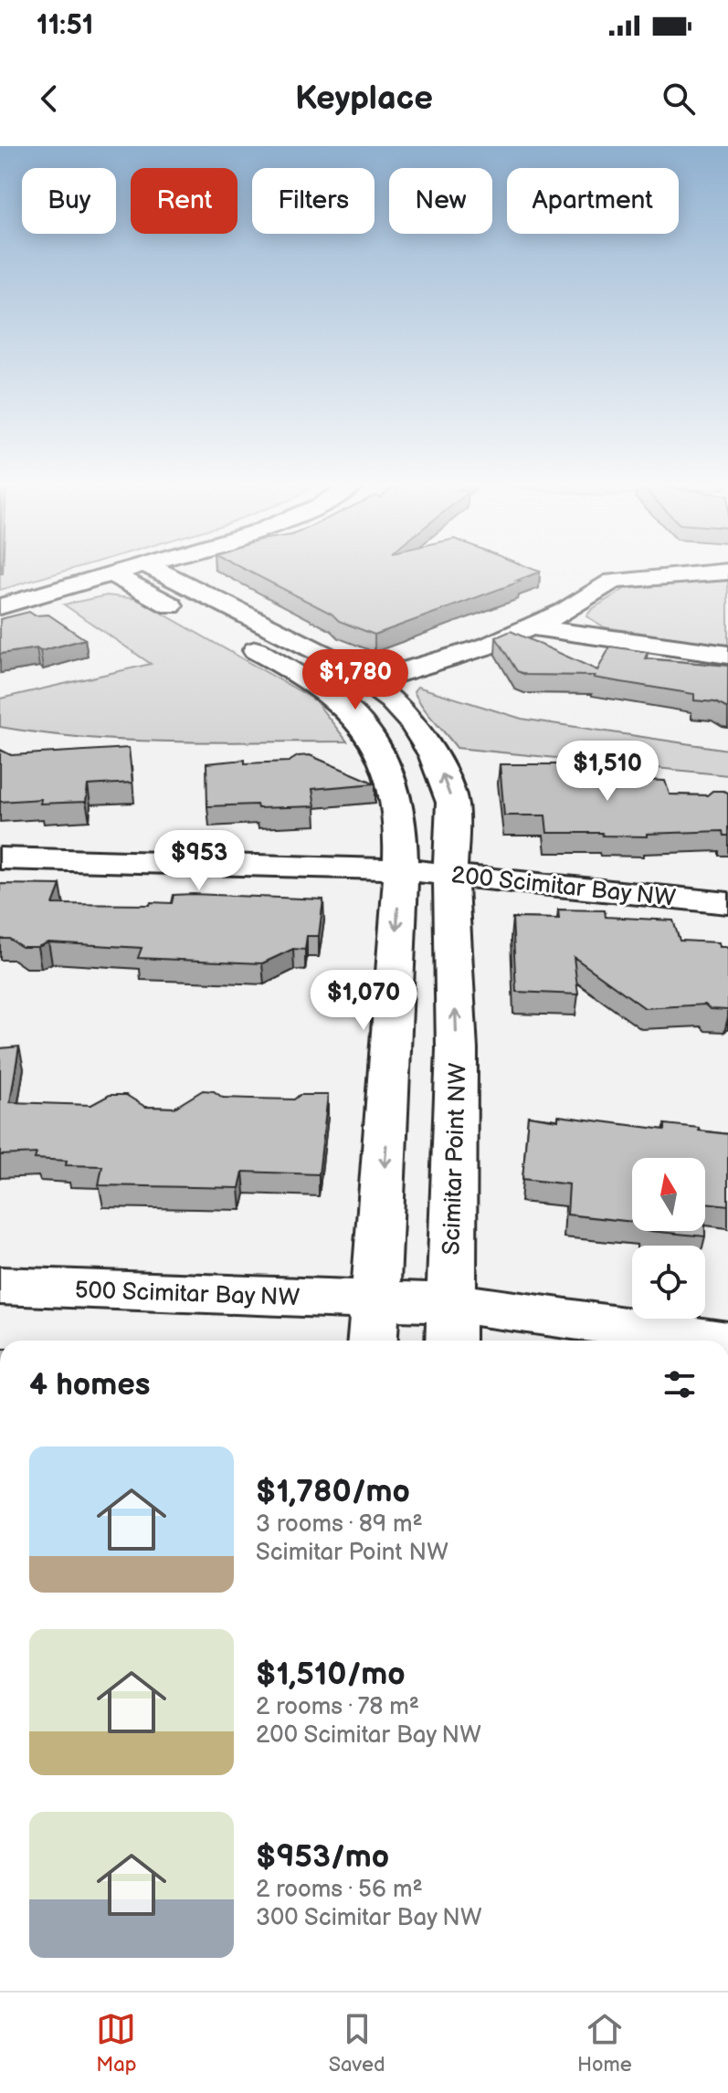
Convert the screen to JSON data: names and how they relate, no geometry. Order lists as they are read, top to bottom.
{
  "streets": {
    "street": ["200 Scimitar Bay NW", "Scimitar Point NW", "500 Scimitar Bay NW"]
  },
  "crossings": [
    ["200 Scimitar Bay NW", "Scimitar Point NW"],
    ["Scimitar Point NW", "500 Scimitar Bay NW"]
  ],
  "north": "top",
  "page": {
    "status": "11:51",
    "header": "Keyplace",
    "chip": [
      "Buy",
      "Rent",
      "Filters",
      "New",
      "Apartment"
    ],
    "price": [
      "$1,780",
      "$1,510",
      "$953",
      "$1,070"
    ],
    "heading": "4 homes",
    "list": [
      {
        "name": "$1,780/mo",
        "note": "3 rooms · 89 m² · Scimitar Point NW"
      },
      {
        "name": "$1,510/mo",
        "note": "2 rooms · 78 m² · 200 Scimitar Bay NW"
      },
      {
        "name": "$953/mo",
        "note": "2 rooms · 56 m² · 300 Scimitar Bay NW"
      }
    ],
    "tabs": ["Map", "Saved", "Home"]
  }
}
